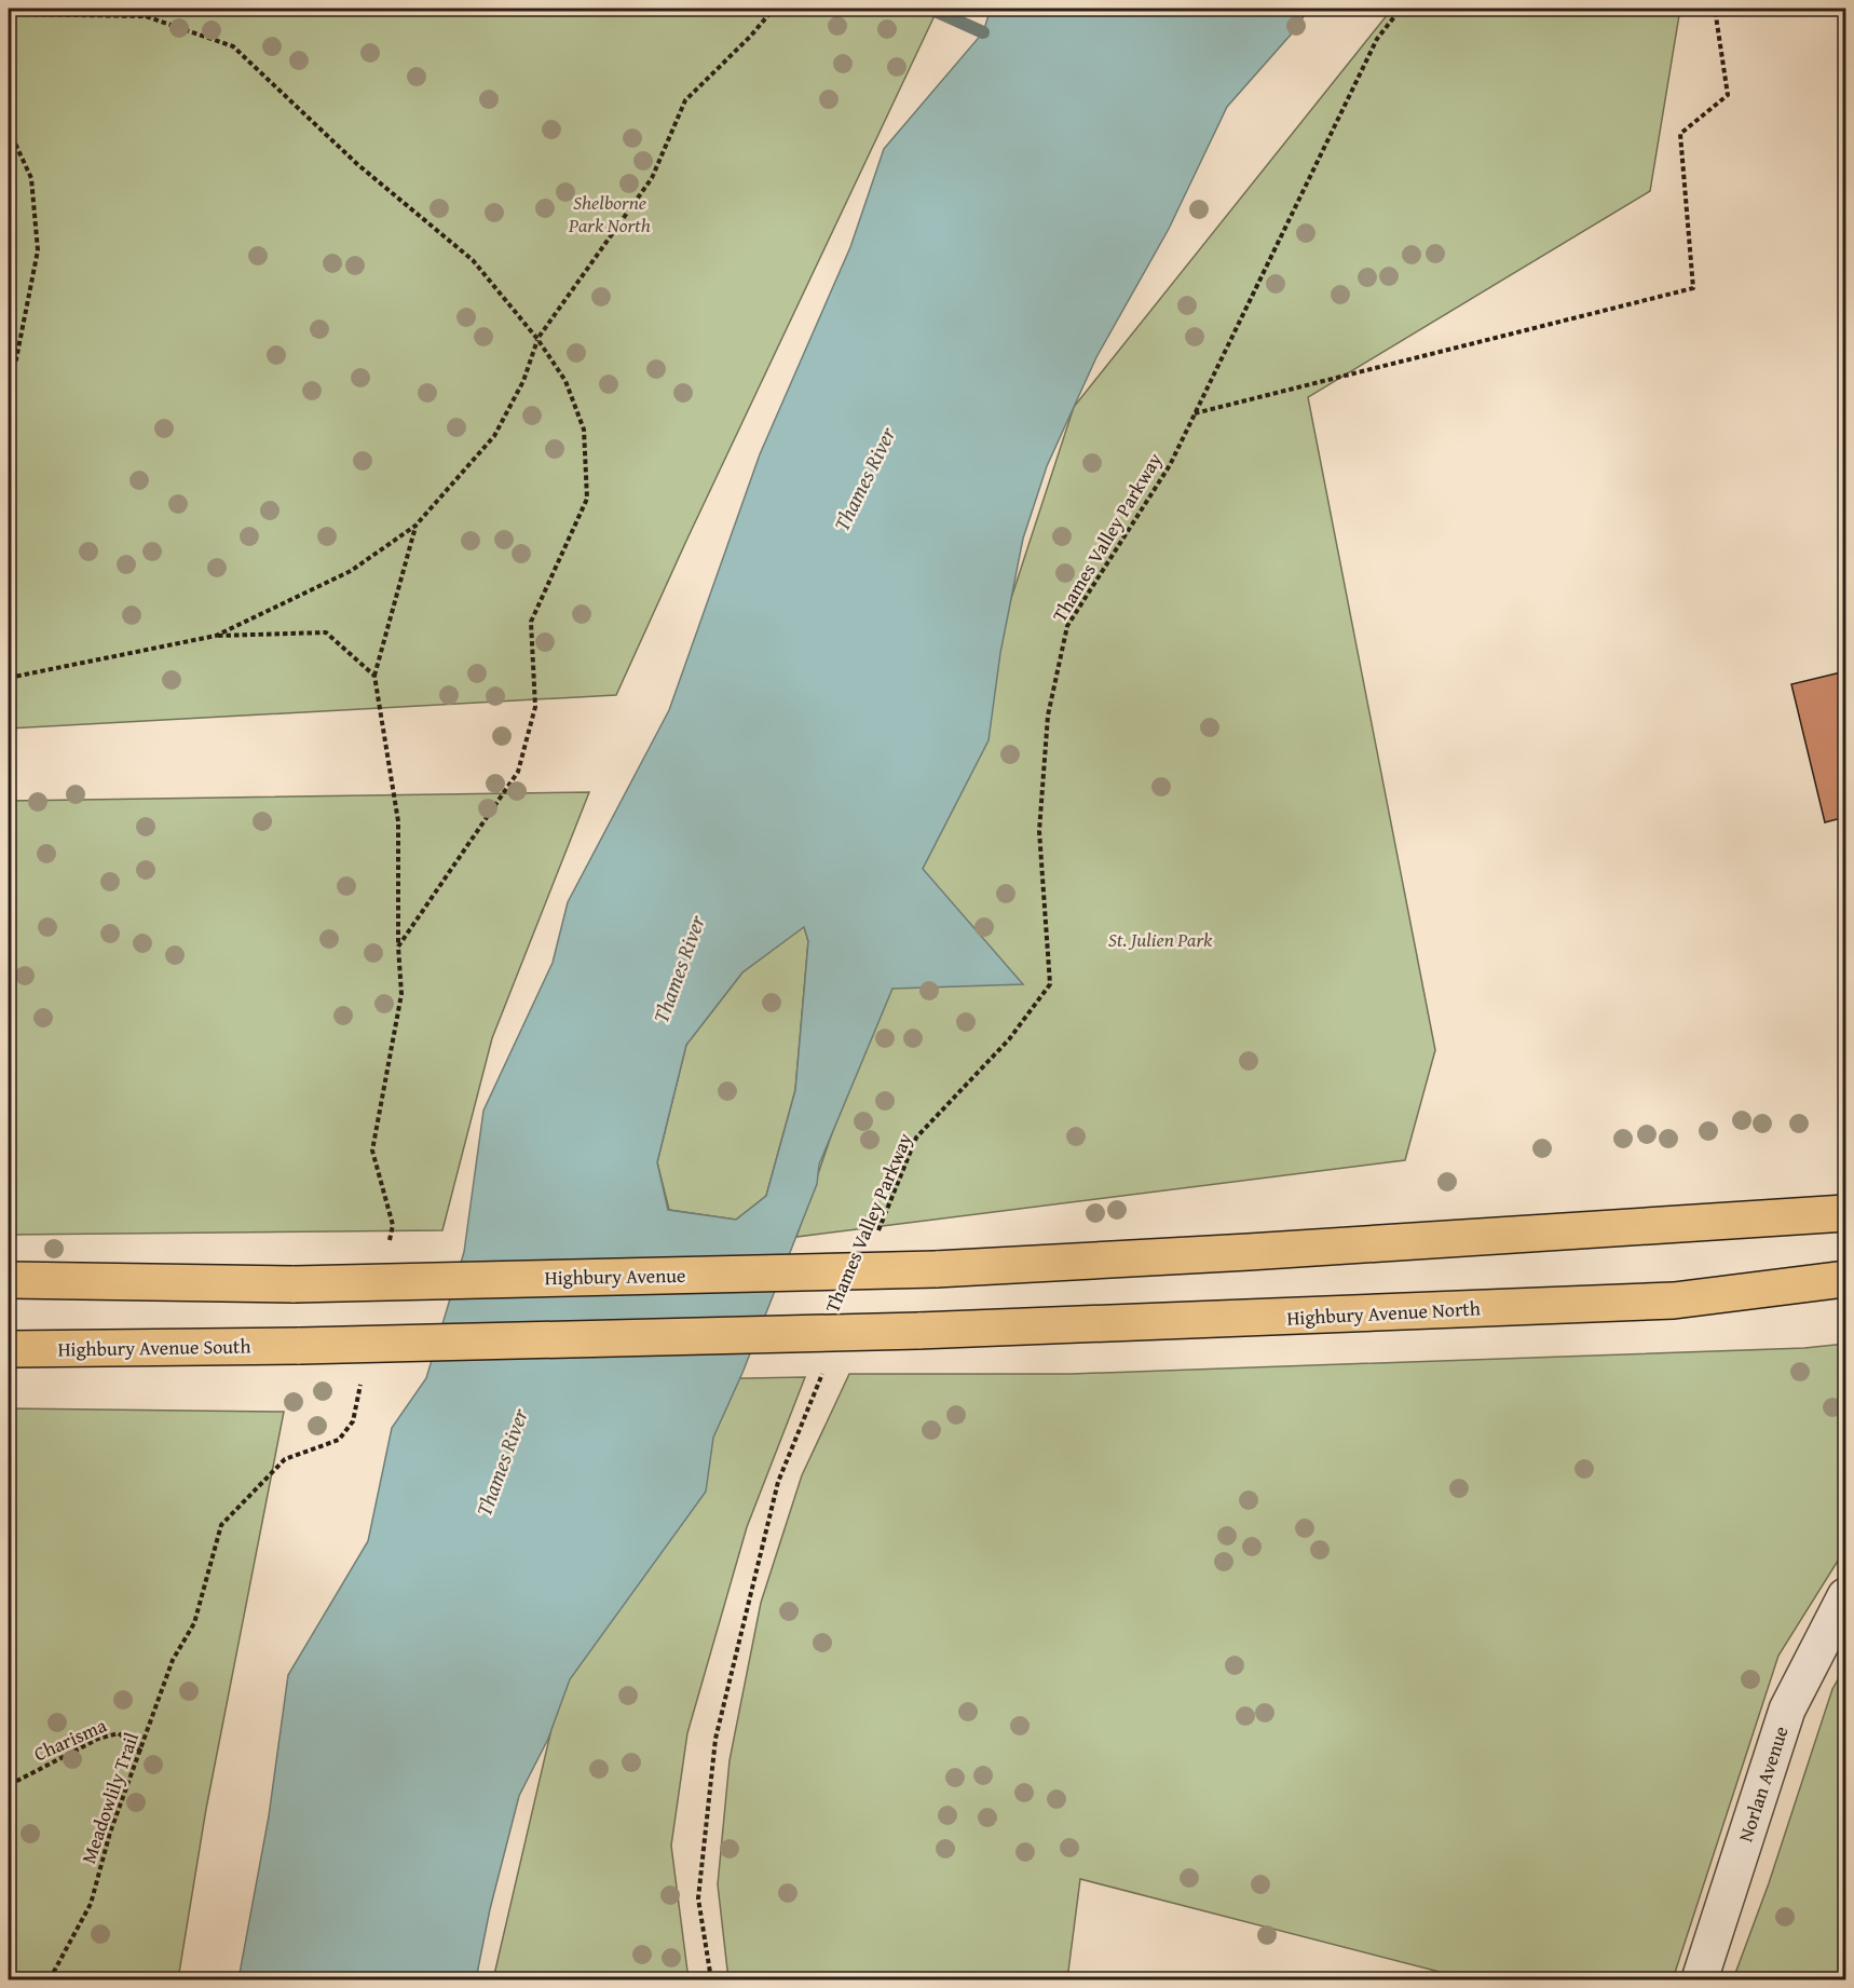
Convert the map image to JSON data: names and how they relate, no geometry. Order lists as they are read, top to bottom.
{
  "streets": {
    "highway": ["Highbury Avenue", "Highbury Avenue North", "Highbury Avenue South"],
    "street": ["Norlan Avenue"],
    "path": ["Thames Valley Parkway", "Charisma", "Meadowlily Trail"]
  },
  "crossings": [
    ["Highbury Avenue North", "Highbury Avenue South"],
    ["Charisma", "Meadowlily Trail"]
  ],
  "water": ["Thames River"],
  "parks": ["Shelborne Park North", "St. Julien Park"]
}
